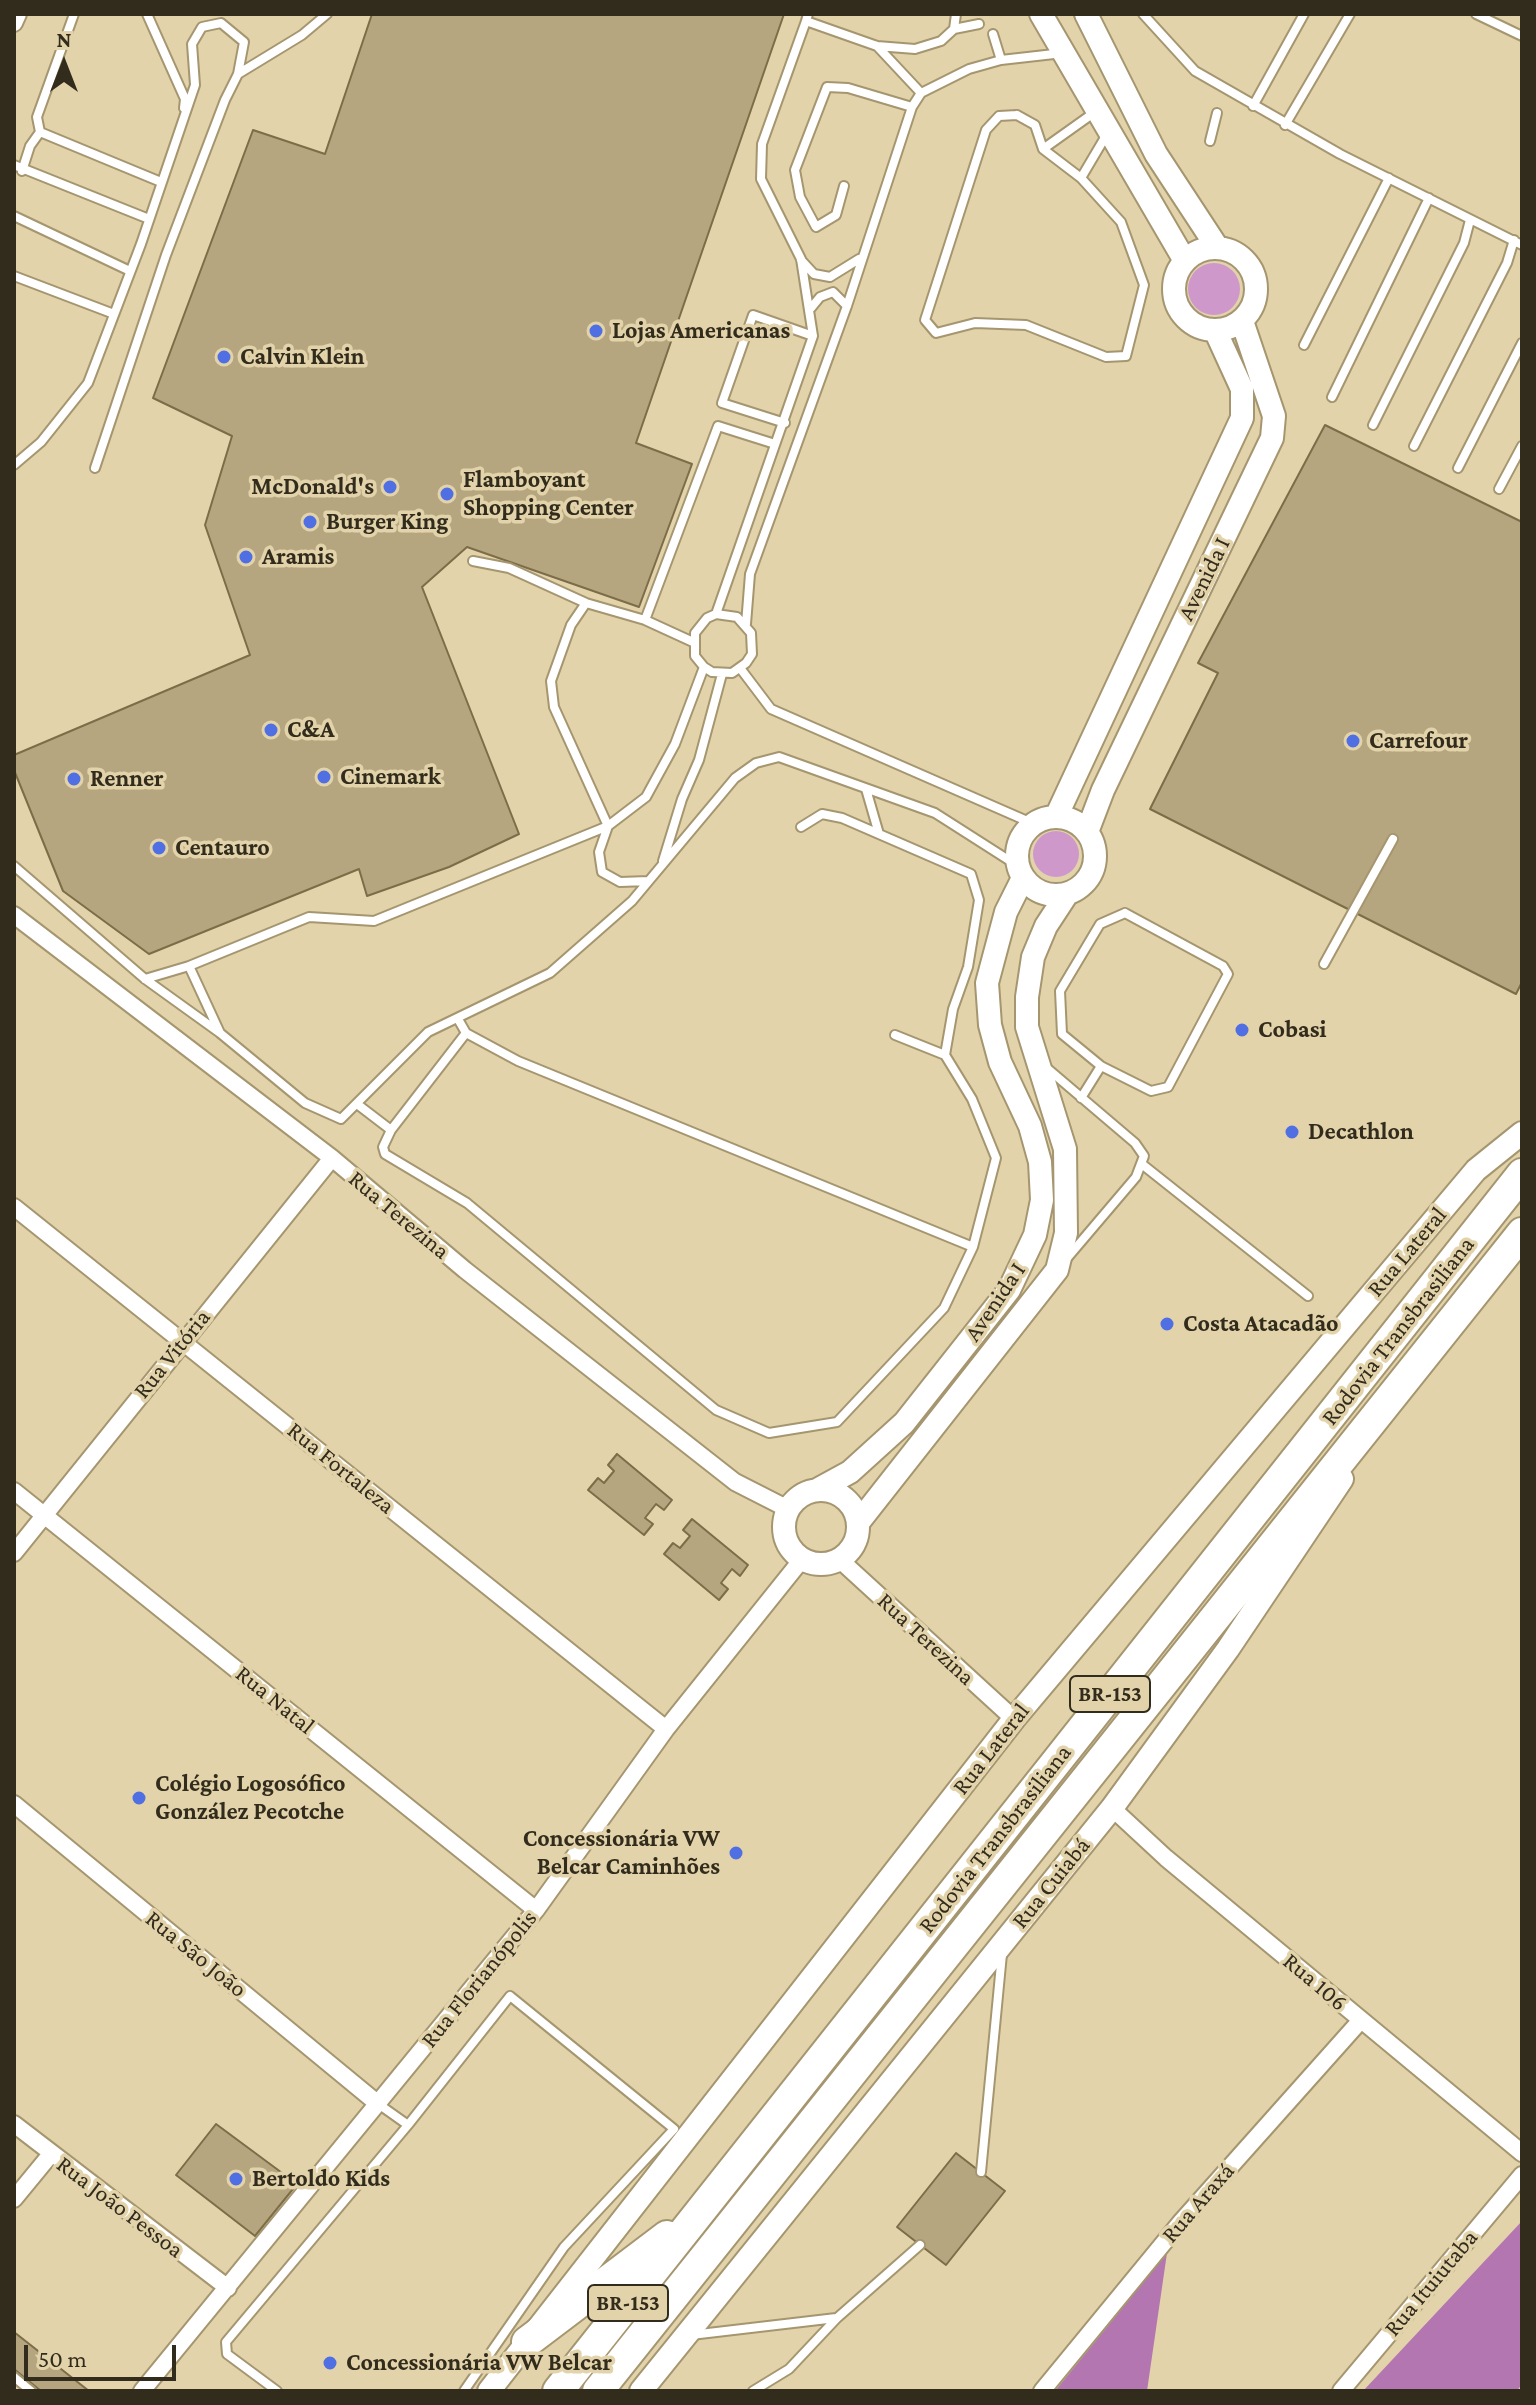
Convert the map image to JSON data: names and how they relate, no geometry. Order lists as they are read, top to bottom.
{
  "streets": {
    "highway": ["Rodovia Transbrasiliana", "BR-153"],
    "street": [
      "Avenida I",
      "Rua Terezina",
      "Rua Lateral",
      "Rua Vitória",
      "Rua Fortaleza",
      "Rua Natal",
      "Rua Cuiabá",
      "Rua São João",
      "Rua Florianópolis",
      "Rua 106",
      "Rua Araxá",
      "Rua João Pessoa",
      "Rua Ituiutaba"
    ]
  },
  "crossings": [
    ["Avenida I", "Rua Terezina"],
    ["Avenida I", "Rua Florianópolis"],
    ["Rua Terezina", "Rua Lateral"],
    ["Rua Terezina", "Rua Vitória"],
    ["Rua Terezina", "Rua Florianópolis"],
    ["Rodovia Transbrasiliana", "Rua Cuiabá"],
    ["Rua Vitória", "Rua Fortaleza"],
    ["Rua Vitória", "Rua Natal"],
    ["Rua Fortaleza", "Rua Florianópolis"],
    ["Rua Natal", "Rua Florianópolis"],
    ["Rua Cuiabá", "Rua 106"],
    ["Rua São João", "Rua Florianópolis"],
    ["Rua Florianópolis", "Rua João Pessoa"],
    ["Rua 106", "Rua Araxá"]
  ],
  "places": [
    "Lojas Americanas",
    "Calvin Klein",
    "McDonald's",
    "Flamboyant Shopping Center",
    "Burger King",
    "Aramis",
    "C&A",
    "Carrefour",
    "Cinemark",
    "Renner",
    "Centauro",
    "Cobasi",
    "Decathlon",
    "Costa Atacadão",
    "Colégio Logosófico González Pecotche",
    "Concessionária VW Belcar Caminhões",
    "Bertoldo Kids",
    "Concessionária VW Belcar"
  ],
  "scale_bar": "50 m",
  "north": "top"
}
